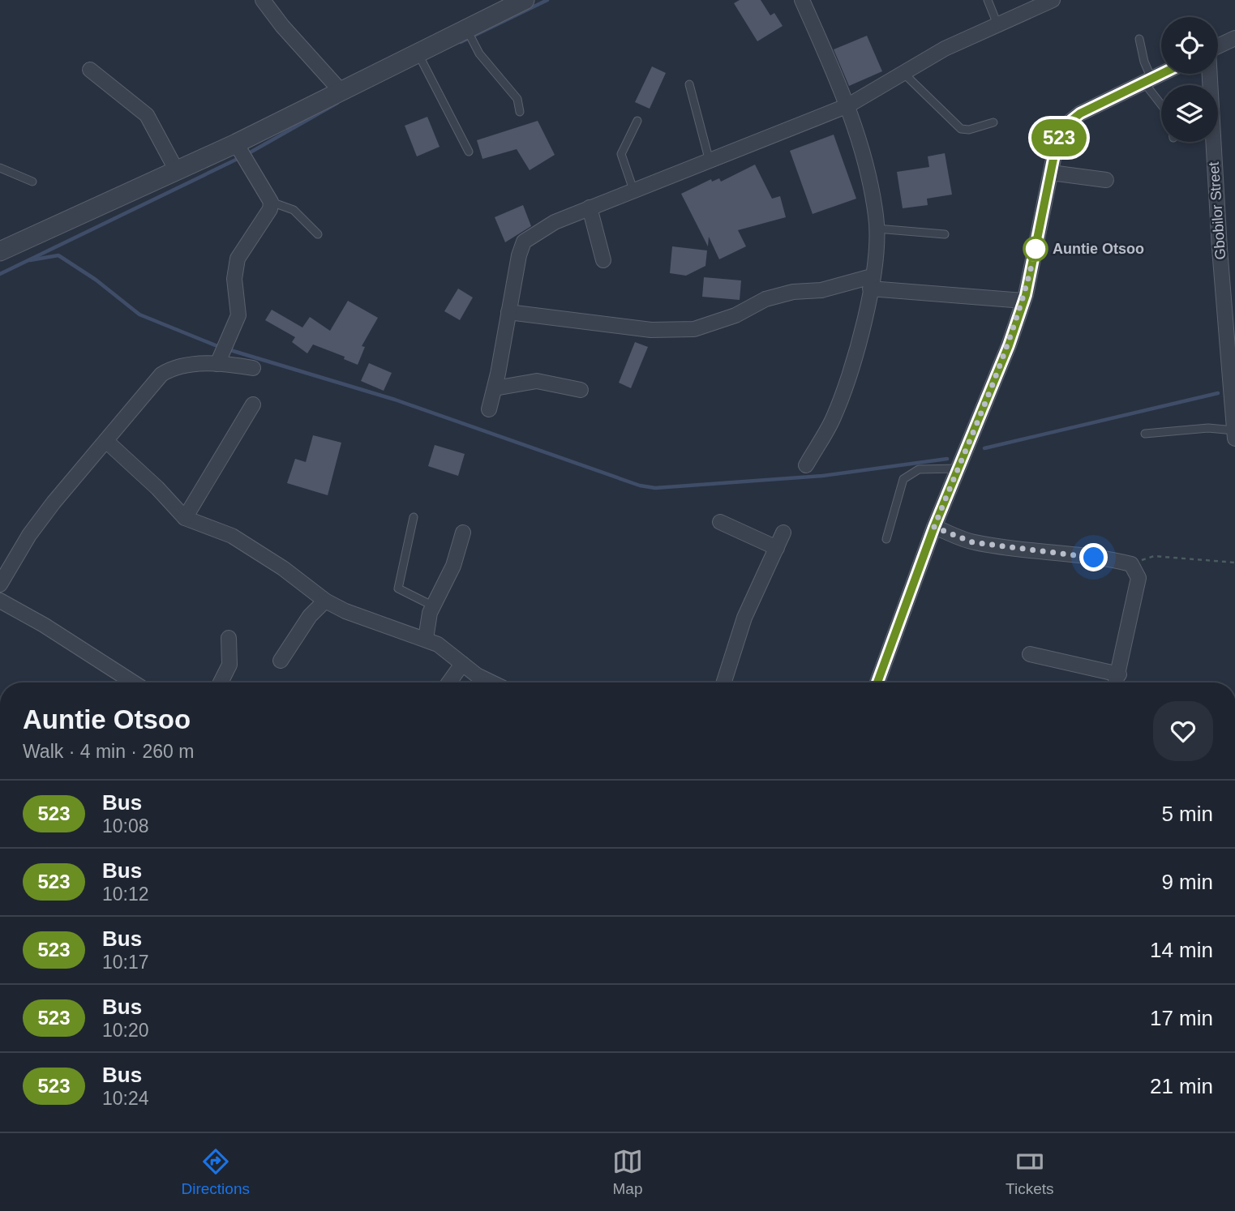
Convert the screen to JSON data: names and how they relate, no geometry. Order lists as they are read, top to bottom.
{
  "streets": {
    "street": ["Gbobilor Street"]
  },
  "places": ["Auntie Otsoo"],
  "lines": ["bus line 523"],
  "page": {
    "on_map": "523",
    "heading": ["Auntie Otsoo", "Walk · 4 min · 260 m"],
    "list": [
      {
        "mark": "523",
        "name": "Bus",
        "note": "10:08",
        "value": "5 min"
      },
      {
        "mark": "523",
        "name": "Bus",
        "note": "10:12",
        "value": "9 min"
      },
      {
        "mark": "523",
        "name": "Bus",
        "note": "10:17",
        "value": "14 min"
      },
      {
        "mark": "523",
        "name": "Bus",
        "note": "10:20",
        "value": "17 min"
      },
      {
        "mark": "523",
        "name": "Bus",
        "note": "10:24",
        "value": "21 min"
      }
    ],
    "tabs": ["Directions", "Map", "Tickets"]
  }
}
